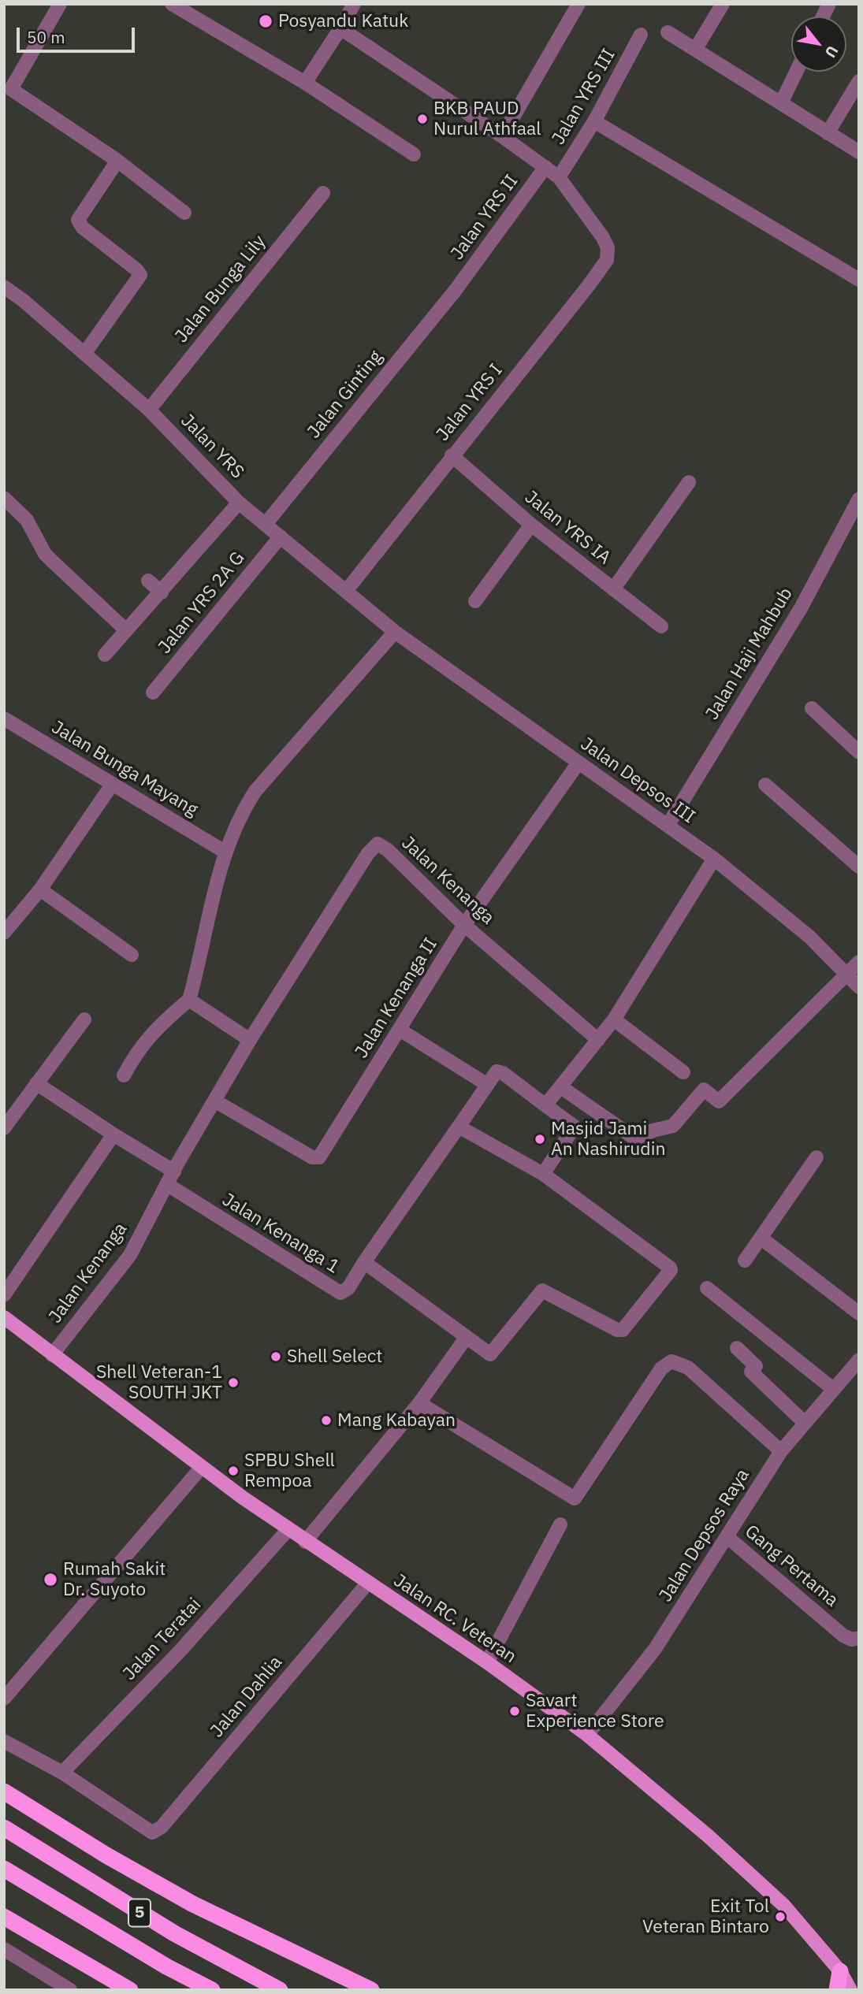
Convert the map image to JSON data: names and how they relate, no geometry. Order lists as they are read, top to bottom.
{
  "streets": {
    "highway": ["5"],
    "main road": ["Jalan RC. Veteran"],
    "street": [
      "Jalan YRS III",
      "Jalan YRS II",
      "Jalan Bunga Lily",
      "Jalan Ginting",
      "Jalan YRS I",
      "Jalan YRS",
      "Jalan YRS IA",
      "Jalan YRS 2A G",
      "Jalan Haji Mahbub",
      "Jalan Bunga Mayang",
      "Jalan Depsos III",
      "Jalan Kenanga",
      "Jalan Kenanga II",
      "Jalan Kenanga 1",
      "Jalan Depsos Raya",
      "Gang Pertama",
      "Jalan Teratai",
      "Jalan Dahlia"
    ]
  },
  "crossings": [
    ["Jalan YRS III", "Jalan YRS I"],
    ["Jalan YRS II", "Jalan Ginting"],
    ["Jalan Bunga Lily", "Jalan YRS"],
    ["Jalan Ginting", "Jalan YRS"],
    ["Jalan YRS I", "Jalan YRS"],
    ["Jalan YRS I", "Jalan YRS IA"],
    ["Jalan YRS", "Jalan YRS 2A G"],
    ["Jalan YRS", "Jalan Depsos III"],
    ["Jalan Haji Mahbub", "Jalan Depsos III"],
    ["Jalan Depsos III", "Jalan Kenanga II"],
    ["Jalan Kenanga", "Jalan Kenanga II"],
    ["Jalan Kenanga", "Jalan Kenanga 1"],
    ["Jalan Kenanga", "Jalan RC. Veteran"],
    ["Jalan Depsos Raya", "Gang Pertama"],
    ["Jalan Depsos Raya", "Jalan RC. Veteran"],
    ["Jalan RC. Veteran", "Jalan Teratai"],
    ["Jalan RC. Veteran", "Jalan Dahlia"],
    ["Jalan Teratai", "Jalan Dahlia"]
  ],
  "places": [
    "Posyandu Katuk",
    "BKB PAUD Nurul Athfaal",
    "Masjid Jami An Nashirudin",
    "Shell Select",
    "Shell Veteran-1 SOUTH JKT",
    "Mang Kabayan",
    "SPBU Shell Rempoa",
    "Rumah Sakit Dr. Suyoto",
    "Savart Experience Store",
    "Exit Tol Veteran Bintaro"
  ],
  "scale_bar": "50 m",
  "north": "bottom right"
}
